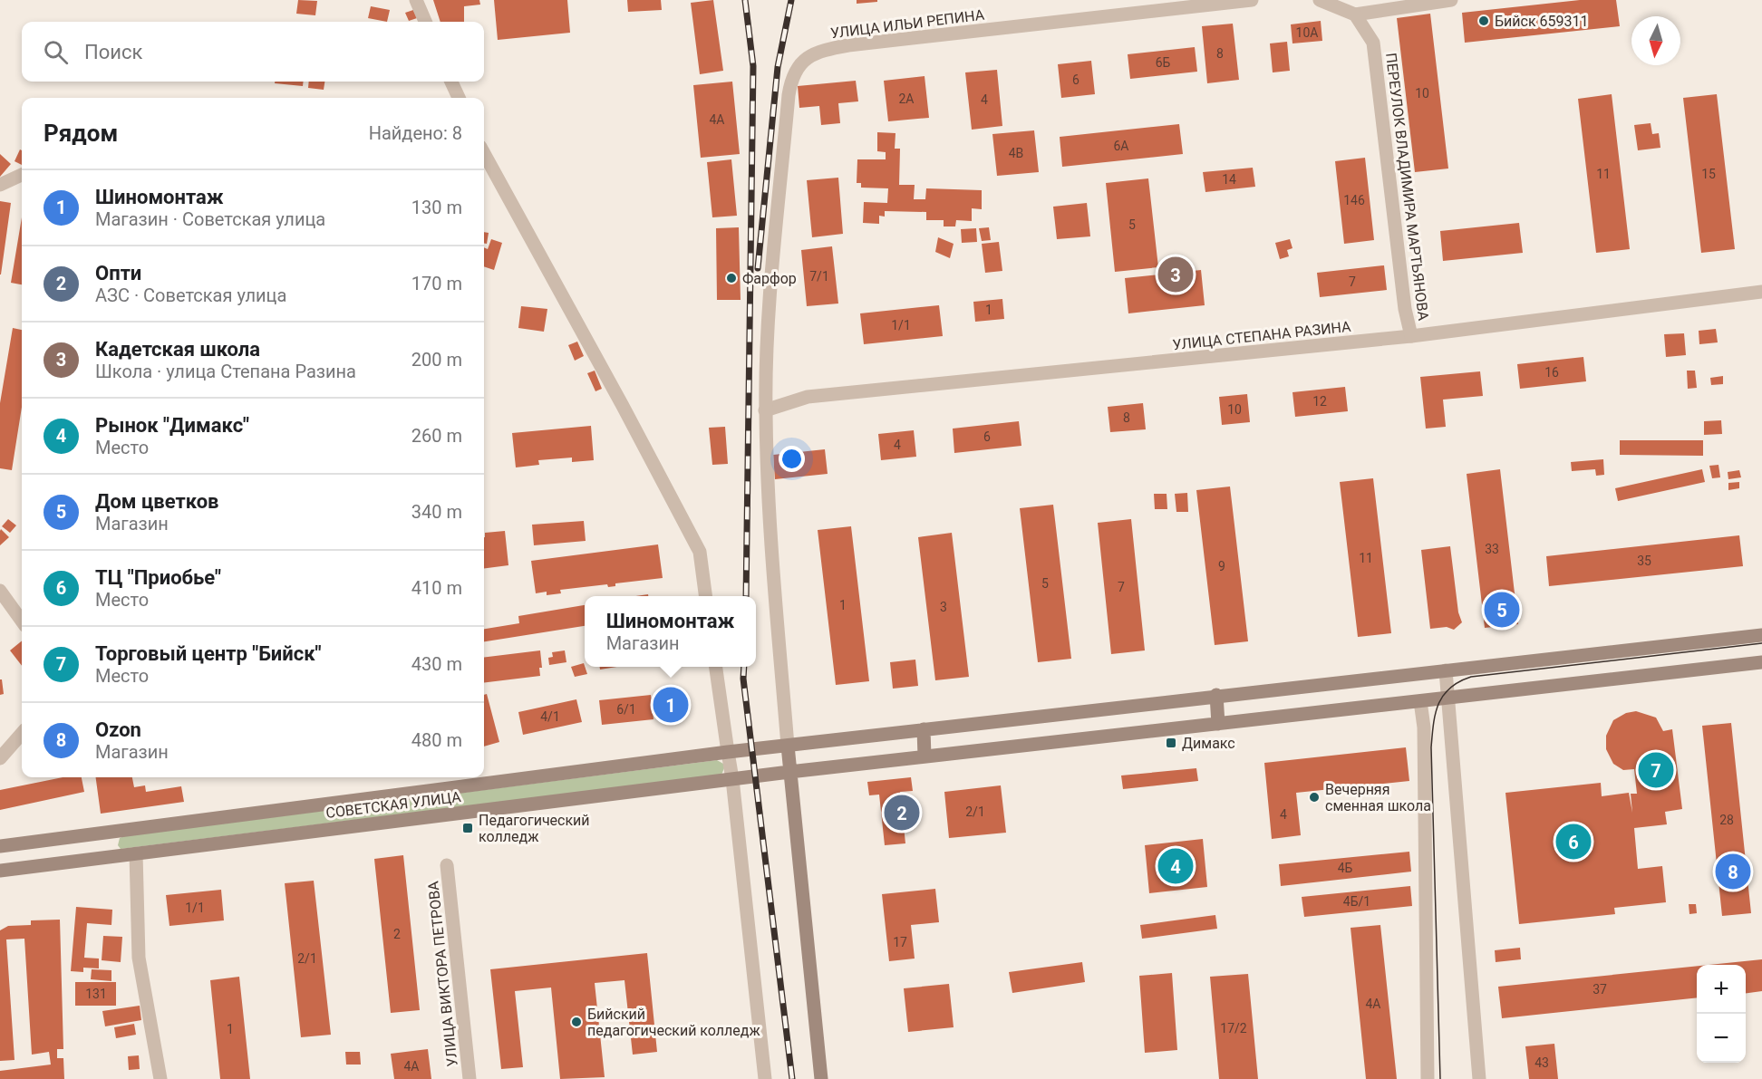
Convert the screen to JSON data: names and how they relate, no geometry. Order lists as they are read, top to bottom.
{
  "streets": {
    "main road": ["СОВЕТСКАЯ УЛИЦА"],
    "street": [
      "УЛИЦА ИЛЬИ РЕПИНА",
      "ПЕРЕУЛОК ВЛАДИМИРА МАРТЬЯНОВА",
      "УЛИЦА СТЕПАНА РАЗИНА",
      "УЛИЦА ВИКТОРА ПЕТРОВА"
    ]
  },
  "crossings": [
    ["УЛИЦА ИЛЬИ РЕПИНА", "УЛИЦА СТЕПАНА РАЗИНА"],
    ["ПЕРЕУЛОК ВЛАДИМИРА МАРТЬЯНОВА", "УЛИЦА СТЕПАНА РАЗИНА"]
  ],
  "places": {
    "other": [
      "Бийск 659311",
      "Фарфор",
      "Вечерняя сменная школа",
      "Бийский педагогический колледж"
    ],
    "transit": ["Димакс", "Педагогический колледж"]
  },
  "house_numbers": [
    "10А",
    "8",
    "6Б",
    "6",
    "10",
    "2А",
    "4",
    "4А",
    "6А",
    "4В",
    "11",
    "15",
    "14",
    "146",
    "5",
    "7/1",
    "7",
    "1",
    "1/1",
    "16",
    "12",
    "10",
    "8",
    "6",
    "4",
    "33",
    "11",
    "35",
    "9",
    "5",
    "7",
    "1",
    "3",
    "6/1",
    "4/1",
    "2/1",
    "4",
    "28",
    "4Б",
    "4Б/1",
    "1/1",
    "2",
    "17",
    "2/1",
    "37",
    "131",
    "4А",
    "17/2",
    "1",
    "43",
    "4А"
  ],
  "north": "bottom",
  "page": {
    "search": "Поиск",
    "heading": ["Рядом", "Найдено: 8"],
    "list": [
      {
        "mark": "1",
        "name": "Шиномонтаж",
        "note": "Магазин · Советская улица",
        "value": "130 m"
      },
      {
        "mark": "2",
        "name": "Опти",
        "note": "АЗС · Советская улица",
        "value": "170 m"
      },
      {
        "mark": "3",
        "name": "Кадетская школа",
        "note": "Школа · улица Степана Разина",
        "value": "200 m"
      },
      {
        "mark": "4",
        "name": "Рынок \"Димакс\"",
        "note": "Место",
        "value": "260 m"
      },
      {
        "mark": "5",
        "name": "Дом цветков",
        "note": "Магазин",
        "value": "340 m"
      },
      {
        "mark": "6",
        "name": "ТЦ \"Приобье\"",
        "note": "Место",
        "value": "410 m"
      },
      {
        "mark": "7",
        "name": "Торговый центр \"Бийск\"",
        "note": "Место",
        "value": "430 m"
      },
      {
        "mark": "8",
        "name": "Ozon",
        "note": "Магазин",
        "value": "480 m"
      }
    ],
    "pins": [
      "3",
      "5",
      "1",
      "7",
      "2",
      "6",
      "4",
      "8"
    ],
    "popup": ["Шиномонтаж", "Магазин"],
    "map_buttons": ["+", "−"]
  }
}
